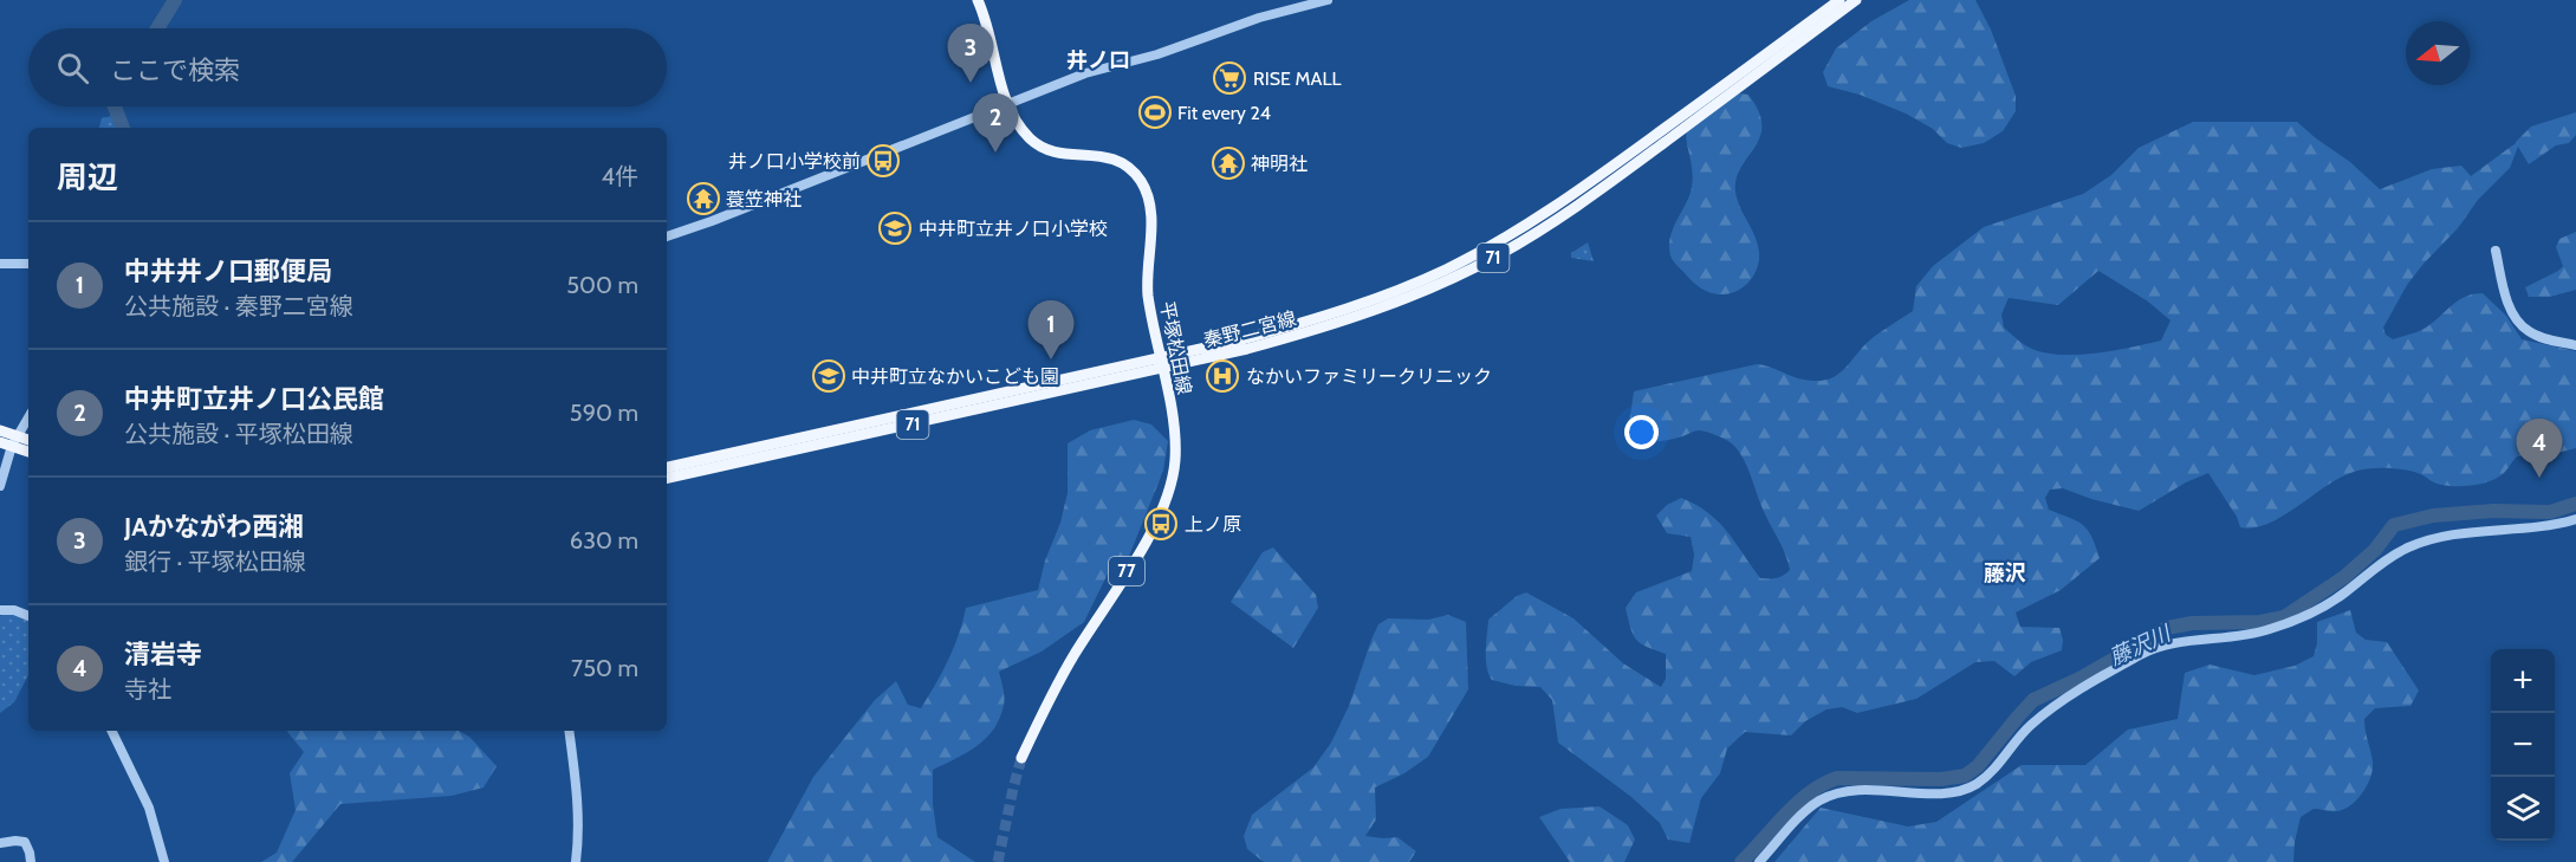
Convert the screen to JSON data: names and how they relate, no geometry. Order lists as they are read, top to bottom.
{
  "streets": {
    "main road": [
      "71",
      "秦野二宮線",
      "平塚松田線",
      "77"
    ]
  },
  "crossings": [
    ["秦野二宮線", "平塚松田線"]
  ],
  "districts": ["井ノ口", "藤沢"],
  "water": ["藤沢川"],
  "places": {
    "supermarket": ["RISE MALL"],
    "sports": ["Fit every 24"],
    "bus stop": ["井ノ口小学校前", "上ノ原"],
    "temple": ["神明社", "蓑笠神社"],
    "school or university": ["中井町立井ノ口小学校", "中井町立なかいこども園"],
    "hospital": ["なかいファミリークリニック"]
  },
  "north": "left",
  "page": {
    "pins": [
      "3",
      "2",
      "1",
      "4"
    ],
    "search": "ここで検索",
    "heading": ["周辺", "4件"],
    "list": [
      {
        "mark": "1",
        "name": "中井井ノ口郵便局",
        "note": "公共施設 · 秦野二宮線",
        "value": "500 m"
      },
      {
        "mark": "2",
        "name": "中井町立井ノ口公民館",
        "note": "公共施設 · 平塚松田線",
        "value": "590 m"
      },
      {
        "mark": "3",
        "name": "JAかながわ西湘",
        "note": "銀行 · 平塚松田線",
        "value": "630 m"
      },
      {
        "mark": "4",
        "name": "清岩寺",
        "note": "寺社",
        "value": "750 m"
      }
    ],
    "map_buttons": ["+", "−"]
  }
}
